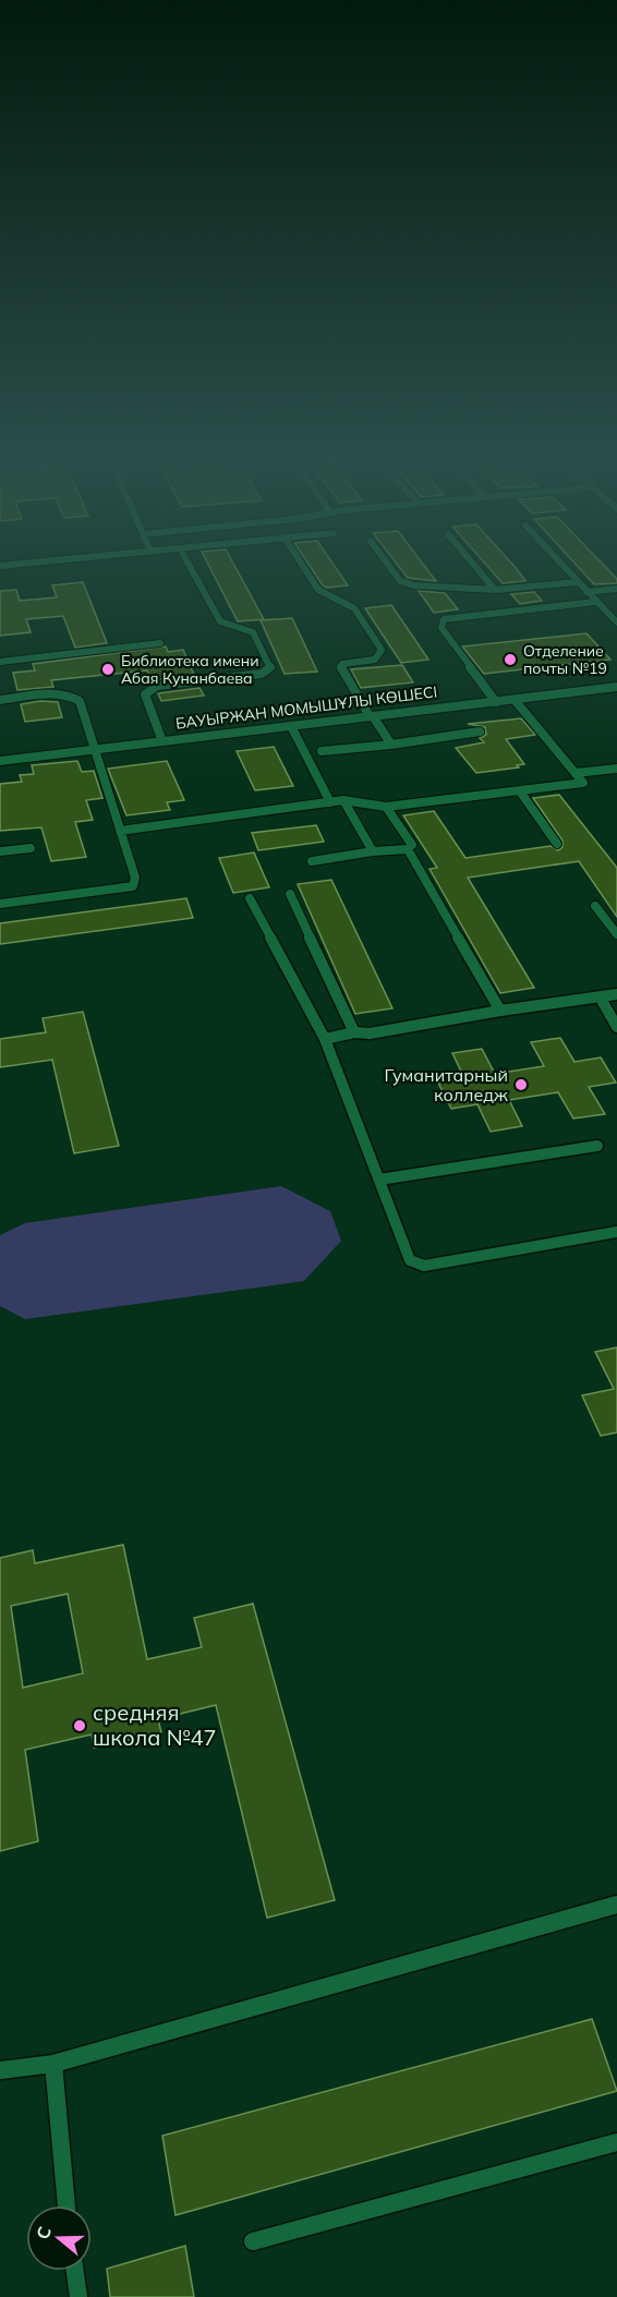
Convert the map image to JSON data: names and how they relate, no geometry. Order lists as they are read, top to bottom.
{
  "streets": {
    "street": ["БАУЫРЖАН МОМЫШҰЛЫ КӨШЕСІ"]
  },
  "places": [
    "Отделение почты №19",
    "Библиотека имени Абая Кунанбаева",
    "Гуманитарный колледж",
    "средняя школа №47"
  ],
  "north": "left"
}
